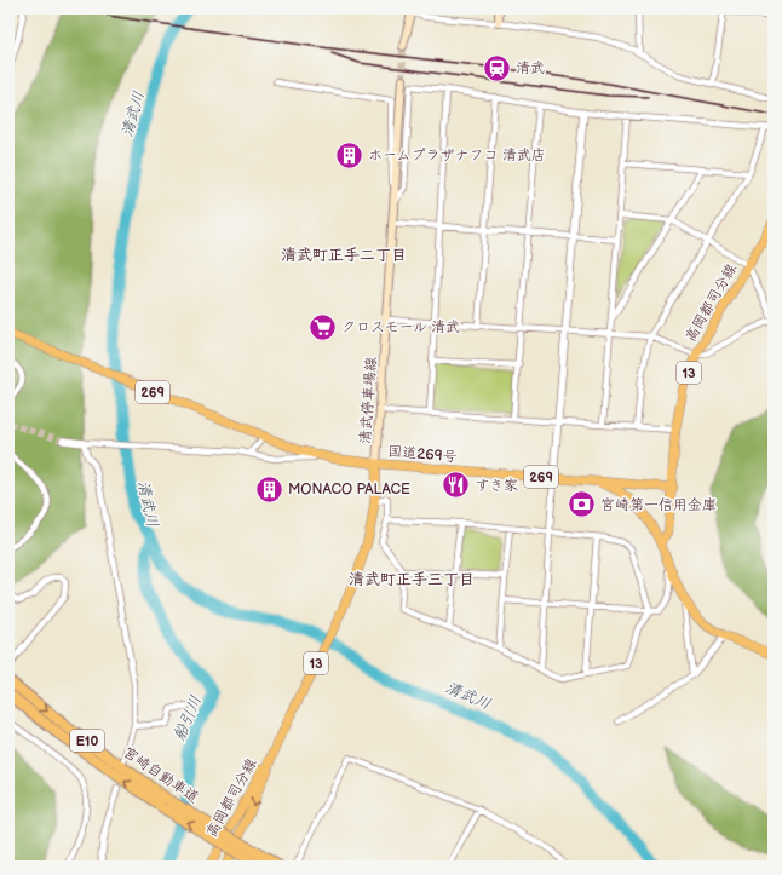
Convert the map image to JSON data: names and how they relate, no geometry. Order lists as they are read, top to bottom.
{
  "streets": {
    "highway": ["E10", "宮崎自動車道"],
    "main road": [
      "高岡都司分線",
      "13",
      "269",
      "清武停車場線",
      "国道269号"
    ]
  },
  "crossings": [
    ["高岡都司分線", "清武停車場線"],
    ["高岡都司分線", "国道269号"],
    ["清武停車場線", "国道269号"]
  ],
  "districts": ["清武町正手二丁目", "清武町正手三丁目"],
  "water": ["清武川", "船引川"],
  "places": {
    "station": ["清武"],
    "building": ["ホームプラザナフコ 清武店", "MONACO PALACE"],
    "supermarket": ["クロスモール 清武"],
    "restaurant": ["すき家"],
    "bank": ["宮崎第一信用金庫"]
  }
}
